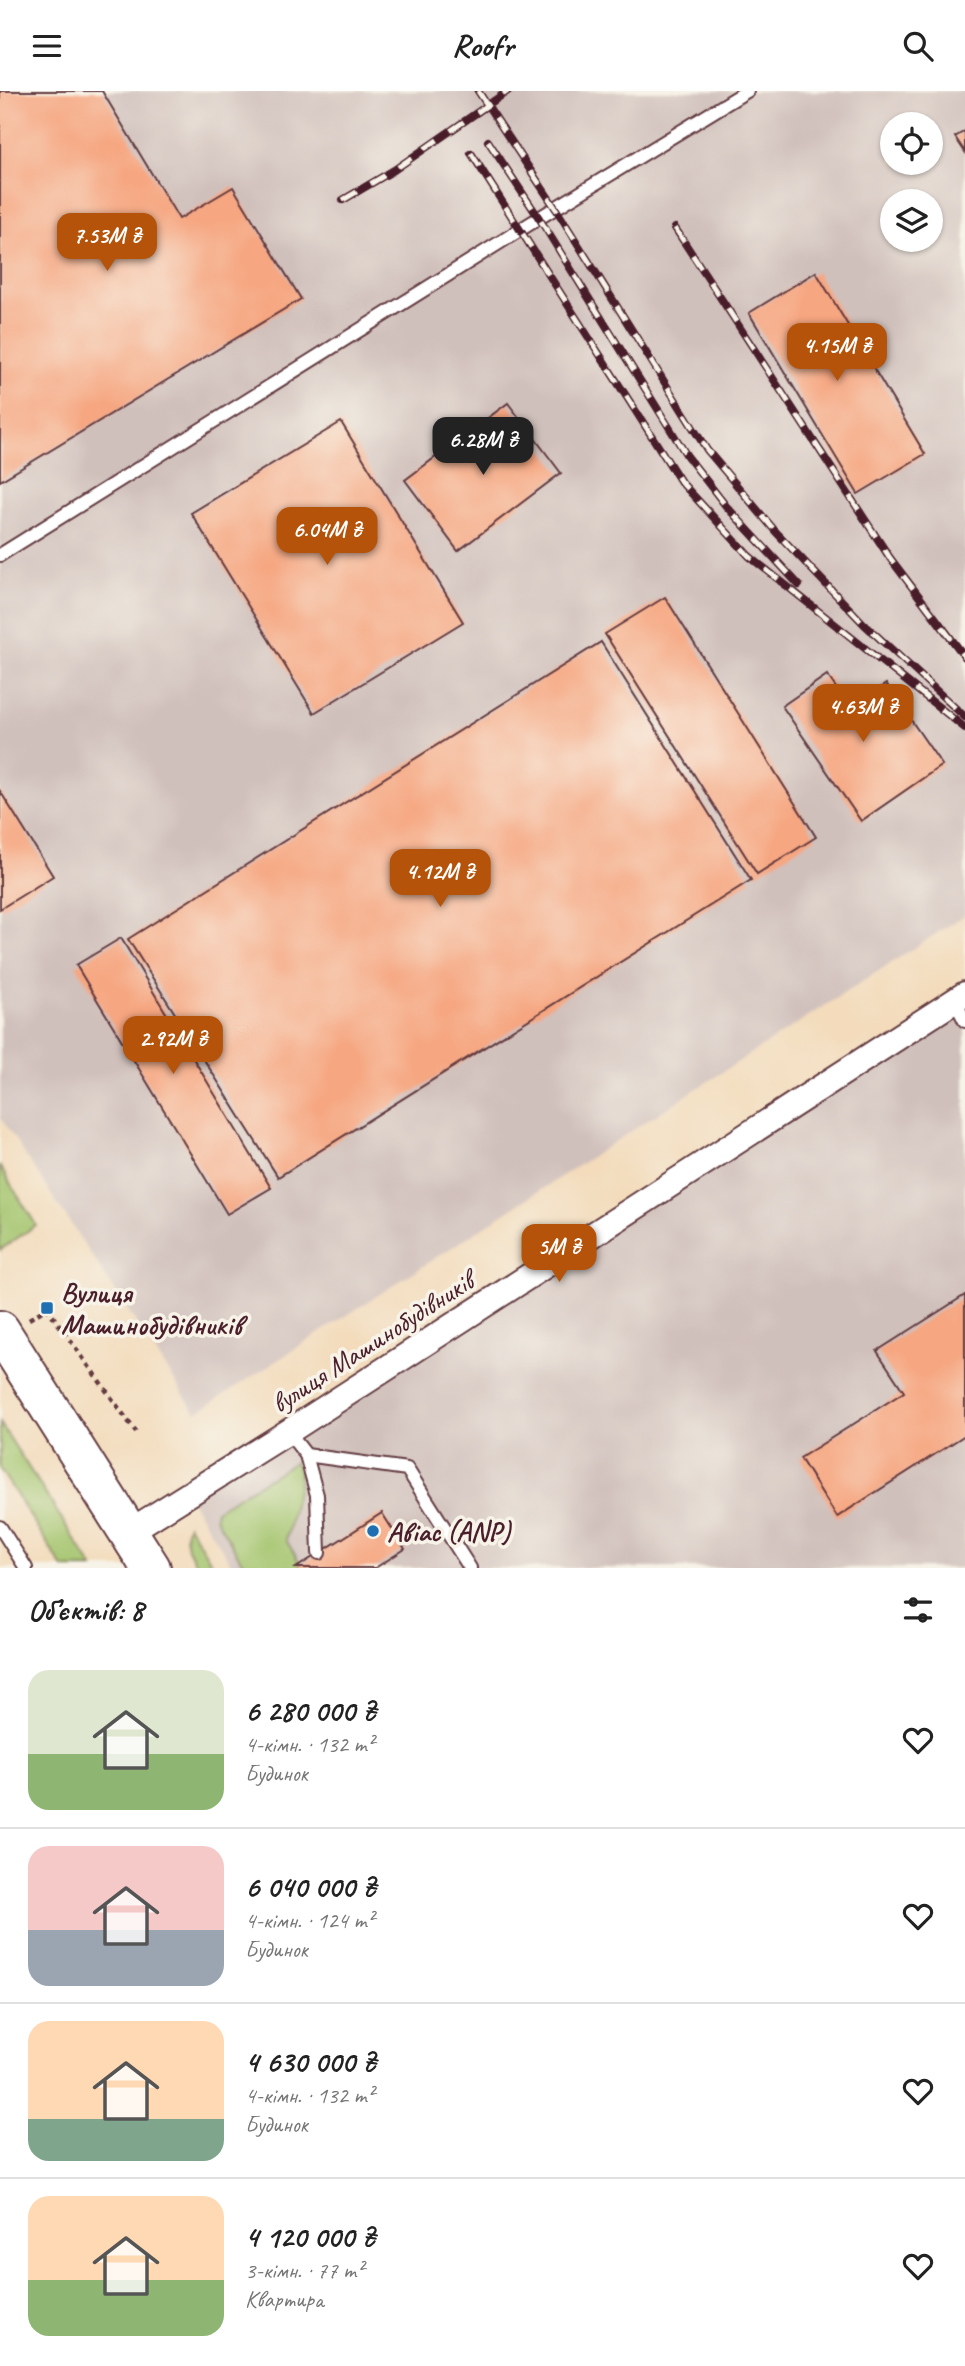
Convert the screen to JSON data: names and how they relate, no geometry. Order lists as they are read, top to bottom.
{
  "streets": {
    "street": ["вулиця Машинобудівників"]
  },
  "places": {
    "transit": ["Вулиця Машинобудівників"],
    "other": ["Авіас (ANP)"]
  },
  "page": {
    "header": "Roofr",
    "price": [
      "7.53M ₴",
      "4.15M ₴",
      "6.28M ₴",
      "6.04M ₴",
      "4.63M ₴",
      "4.12M ₴",
      "2.92M ₴",
      "5M ₴"
    ],
    "heading": "Об’єктів: 8",
    "list": [
      {
        "name": "6 280 000 ₴",
        "note": "4-кімн. · 132 m² · Будинок"
      },
      {
        "name": "6 040 000 ₴",
        "note": "4-кімн. · 124 m² · Будинок"
      },
      {
        "name": "4 630 000 ₴",
        "note": "4-кімн. · 132 m² · Будинок"
      },
      {
        "name": "4 120 000 ₴",
        "note": "3-кімн. · 77 m² · Квартира"
      }
    ]
  }
}
